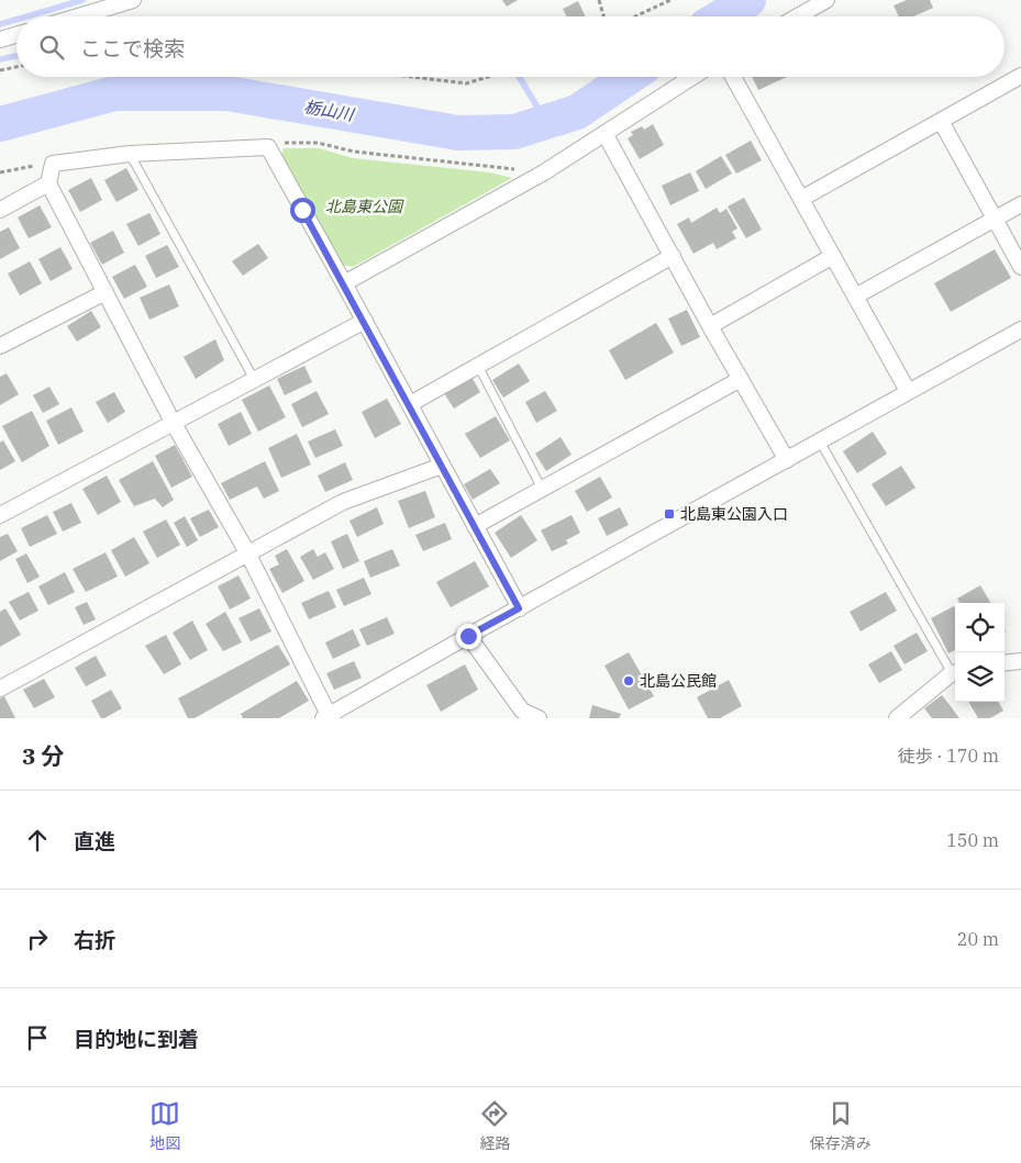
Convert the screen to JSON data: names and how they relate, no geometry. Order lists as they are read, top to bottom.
{
  "water": ["栃山川"],
  "parks": ["北島東公園"],
  "places": {
    "transit": ["北島東公園入口"],
    "other": ["北島公民館"]
  },
  "page": {
    "search": "ここで検索",
    "heading": ["3 分", "徒歩 · 170 m"],
    "list": [
      ["直進", "150 m"],
      ["右折", "20 m"],
      "目的地に到着"
    ],
    "nav": ["地図", "経路", "保存済み"]
  }
}
